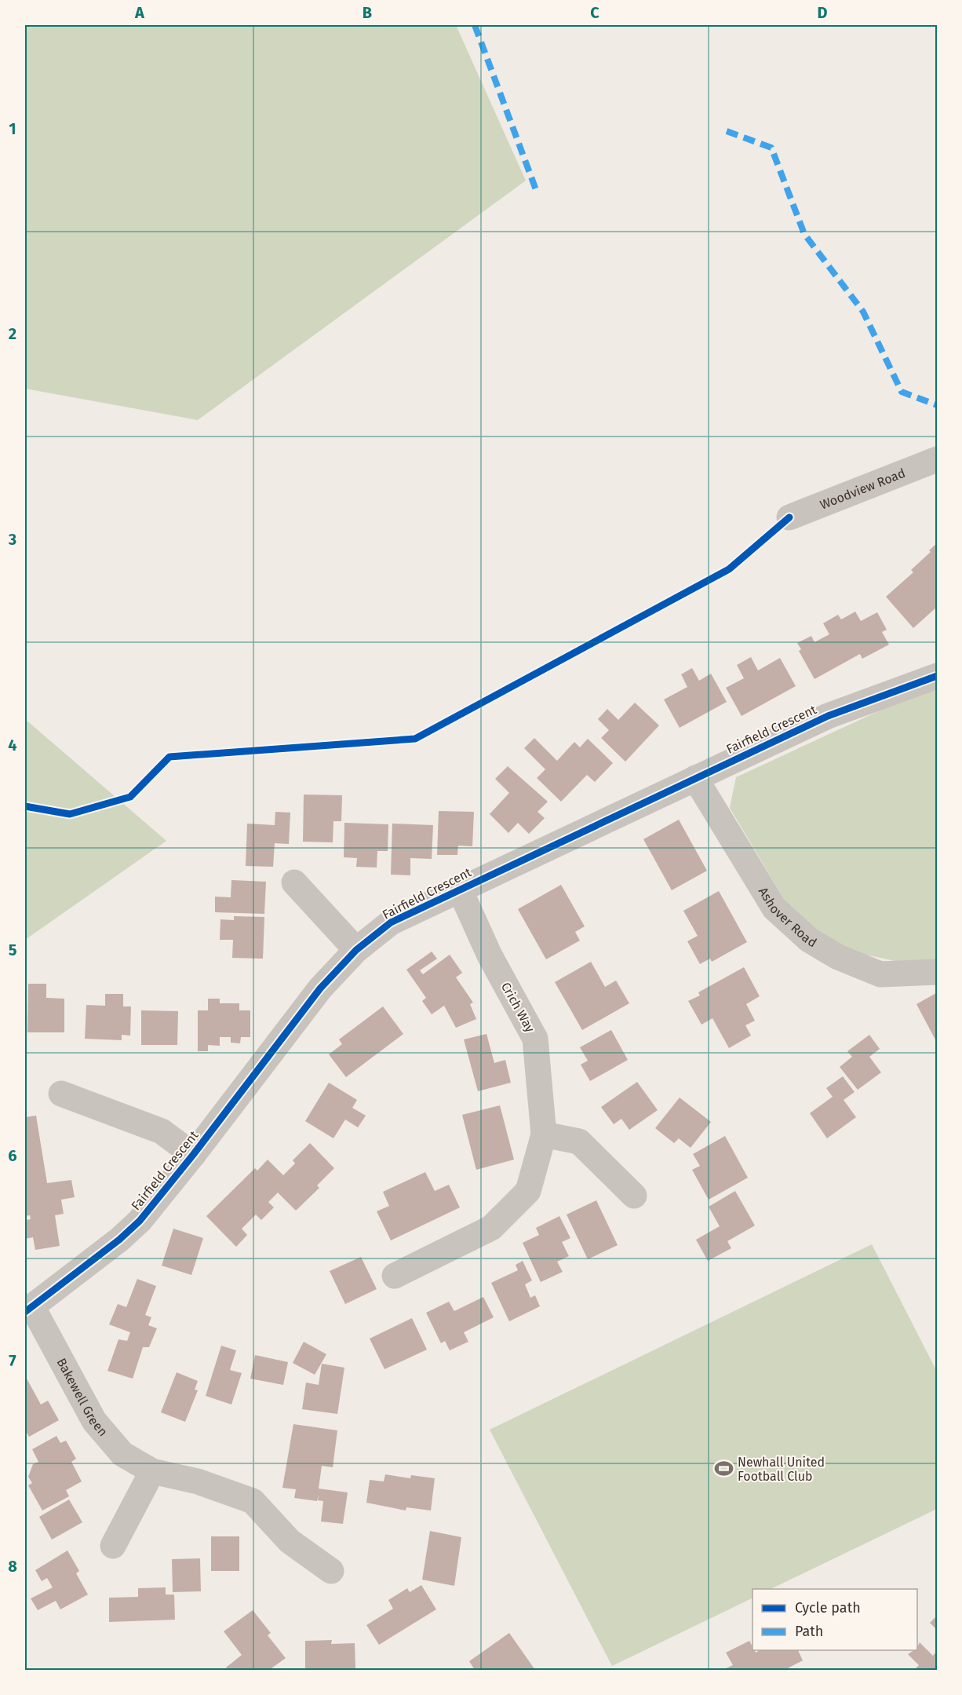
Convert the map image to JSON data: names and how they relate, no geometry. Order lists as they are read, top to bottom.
{
  "streets": {
    "street": [
      "Woodview Road",
      "Fairfield Crescent",
      "Ashover Road",
      "Crich Way",
      "Bakewell Green"
    ]
  },
  "crossings": [
    ["Fairfield Crescent", "Ashover Road"],
    ["Fairfield Crescent", "Crich Way"],
    ["Fairfield Crescent", "Bakewell Green"]
  ],
  "places": {
    "sports": ["Newhall United Football Club"]
  },
  "legend": ["Cycle path", "Path"],
  "grid": {
    "columns": [
      "A",
      "B",
      "C",
      "D"
    ],
    "rows": [
      "1",
      "2",
      "3",
      "4",
      "5",
      "6",
      "7",
      "8"
    ]
  }
}
